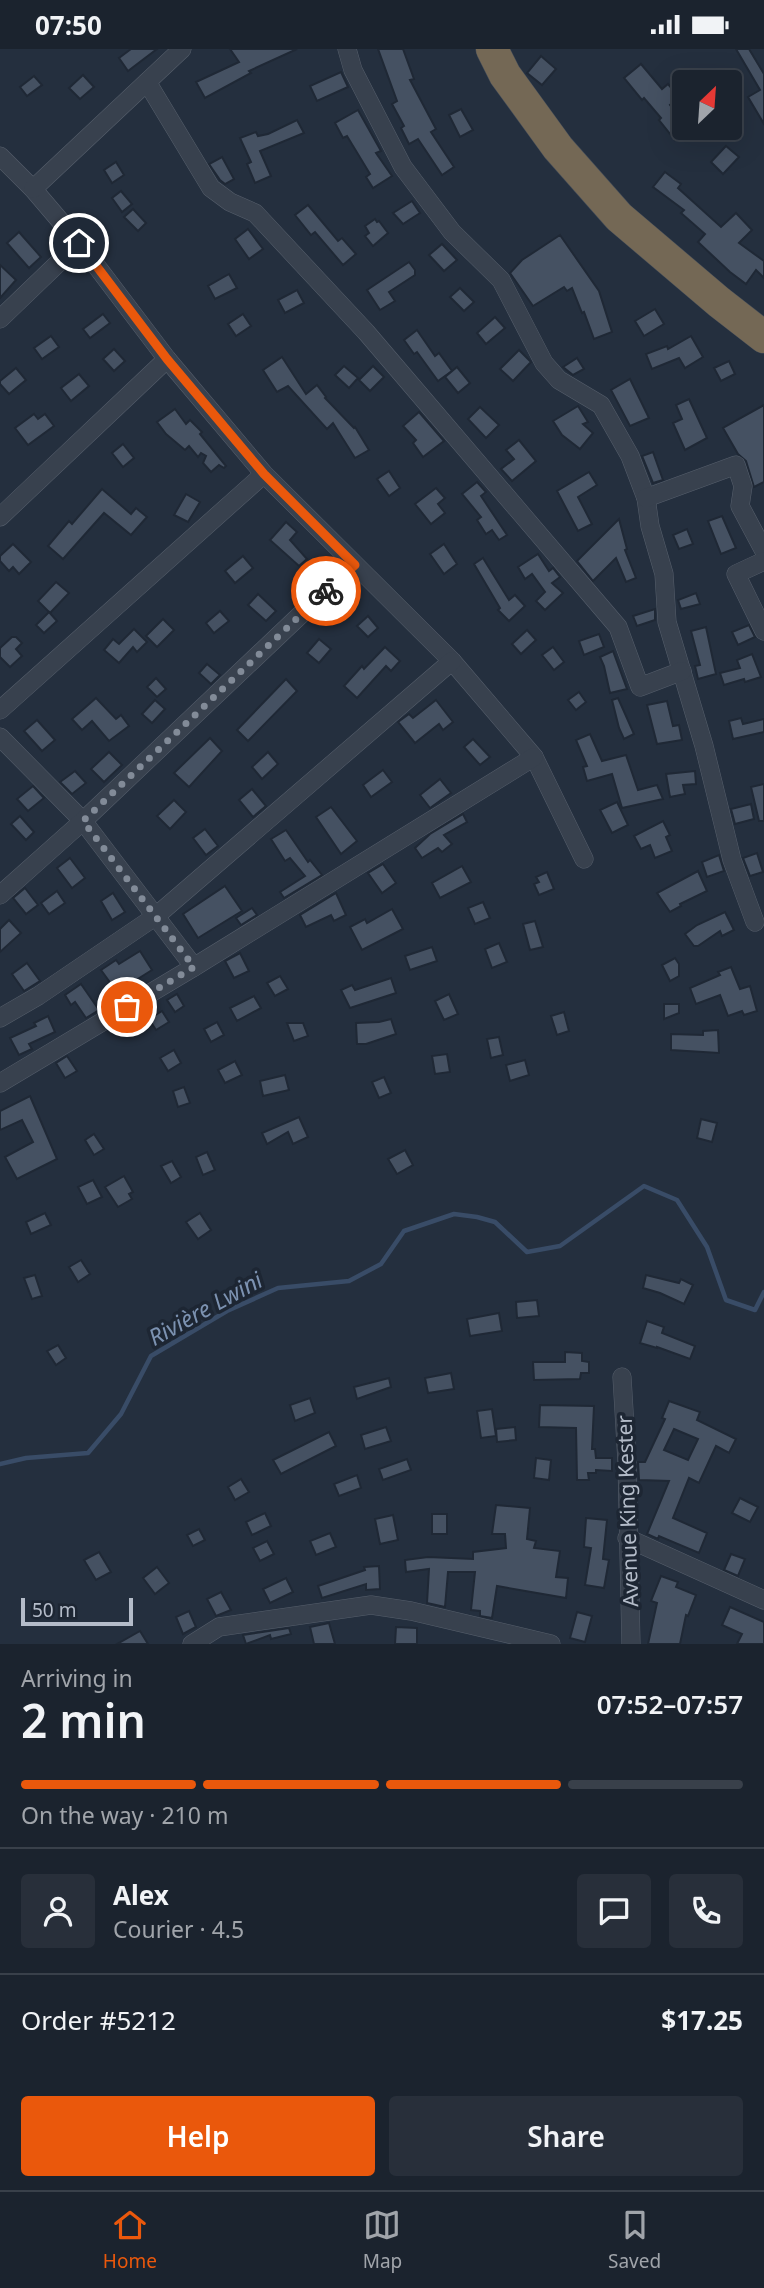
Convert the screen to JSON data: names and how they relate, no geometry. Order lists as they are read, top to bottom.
{
  "streets": {
    "street": ["Avenue King Kester"]
  },
  "water": ["Rivière Lwini"],
  "scale_bar": "50 m",
  "north": "top right",
  "page": {
    "status": "07:50",
    "scale": "50 m",
    "heading": ["2 min", "Arriving in", "07:52–07:57"],
    "panel": [
      "Alex",
      "Courier · 4.5",
      "Order #5212",
      "$17.25"
    ],
    "bar": "On the way · 210 m",
    "buttons": ["Help", "Share"],
    "tabs": ["Home", "Map", "Saved"]
  }
}
